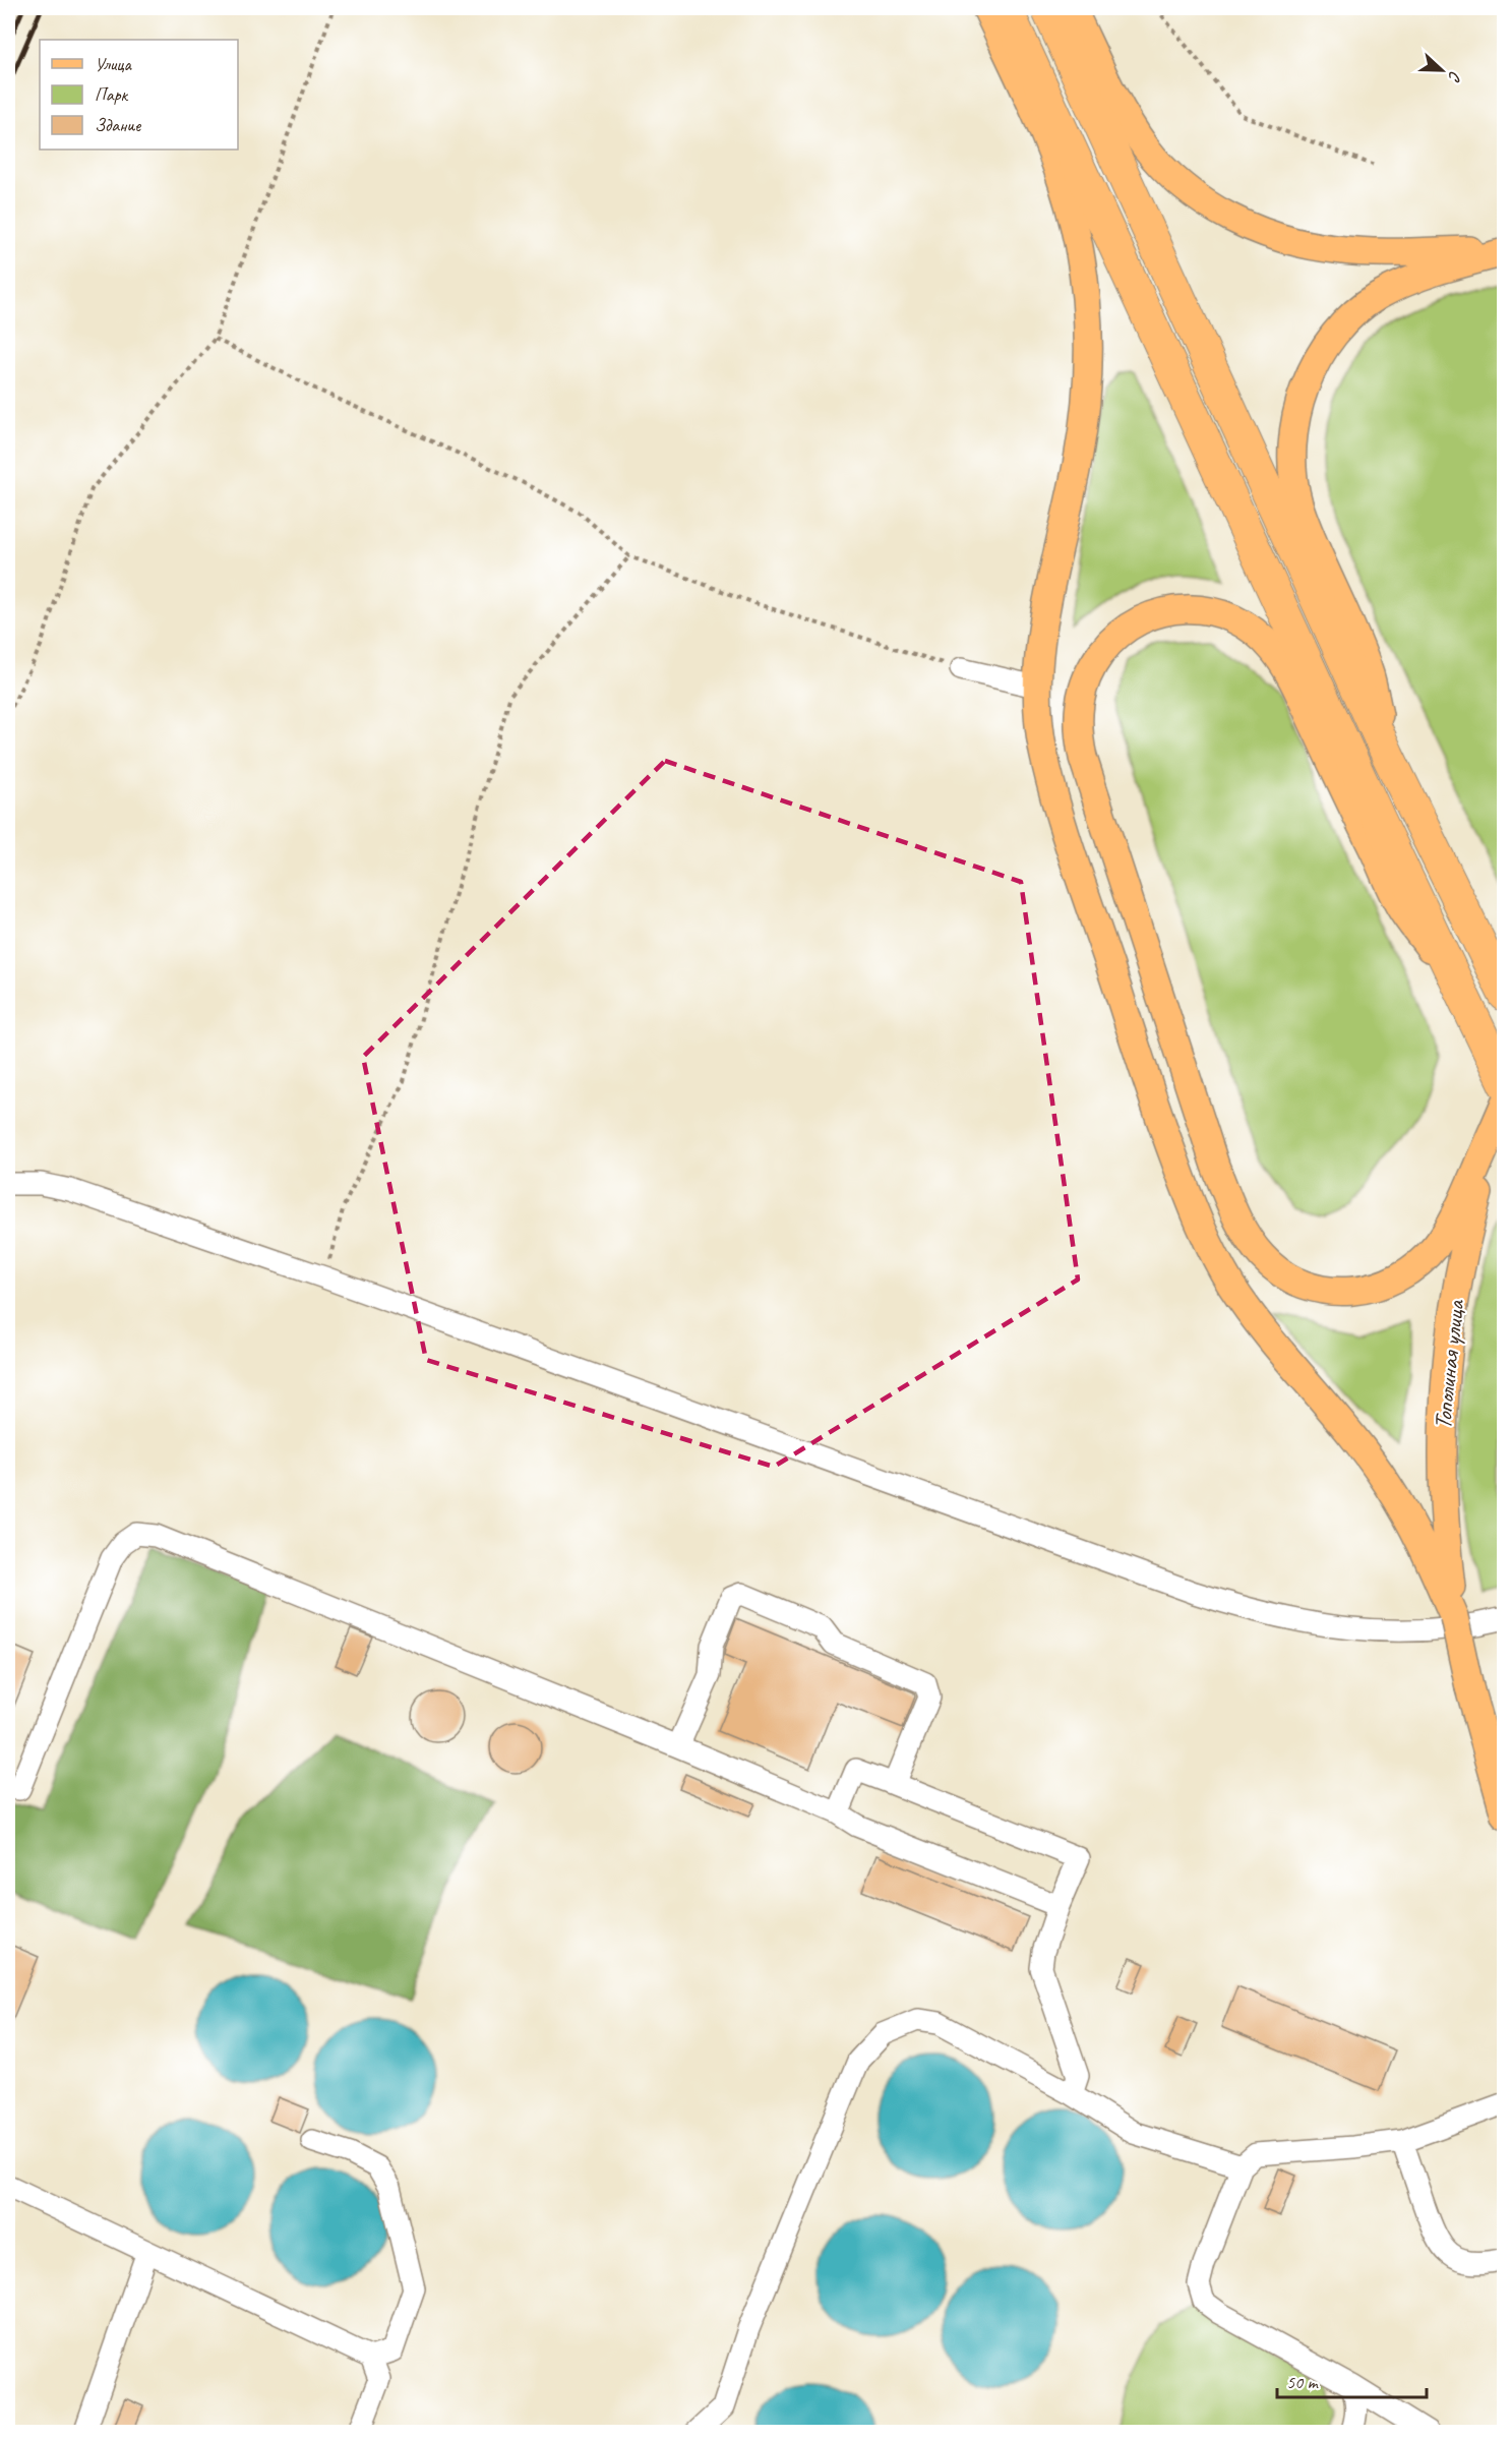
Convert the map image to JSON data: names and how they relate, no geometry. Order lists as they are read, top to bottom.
{
  "streets": {
    "main road": ["Тополиная улица"]
  },
  "legend": ["Улица", "Парк", "Здание"],
  "scale_bar": "50 m",
  "north": "right"
}
